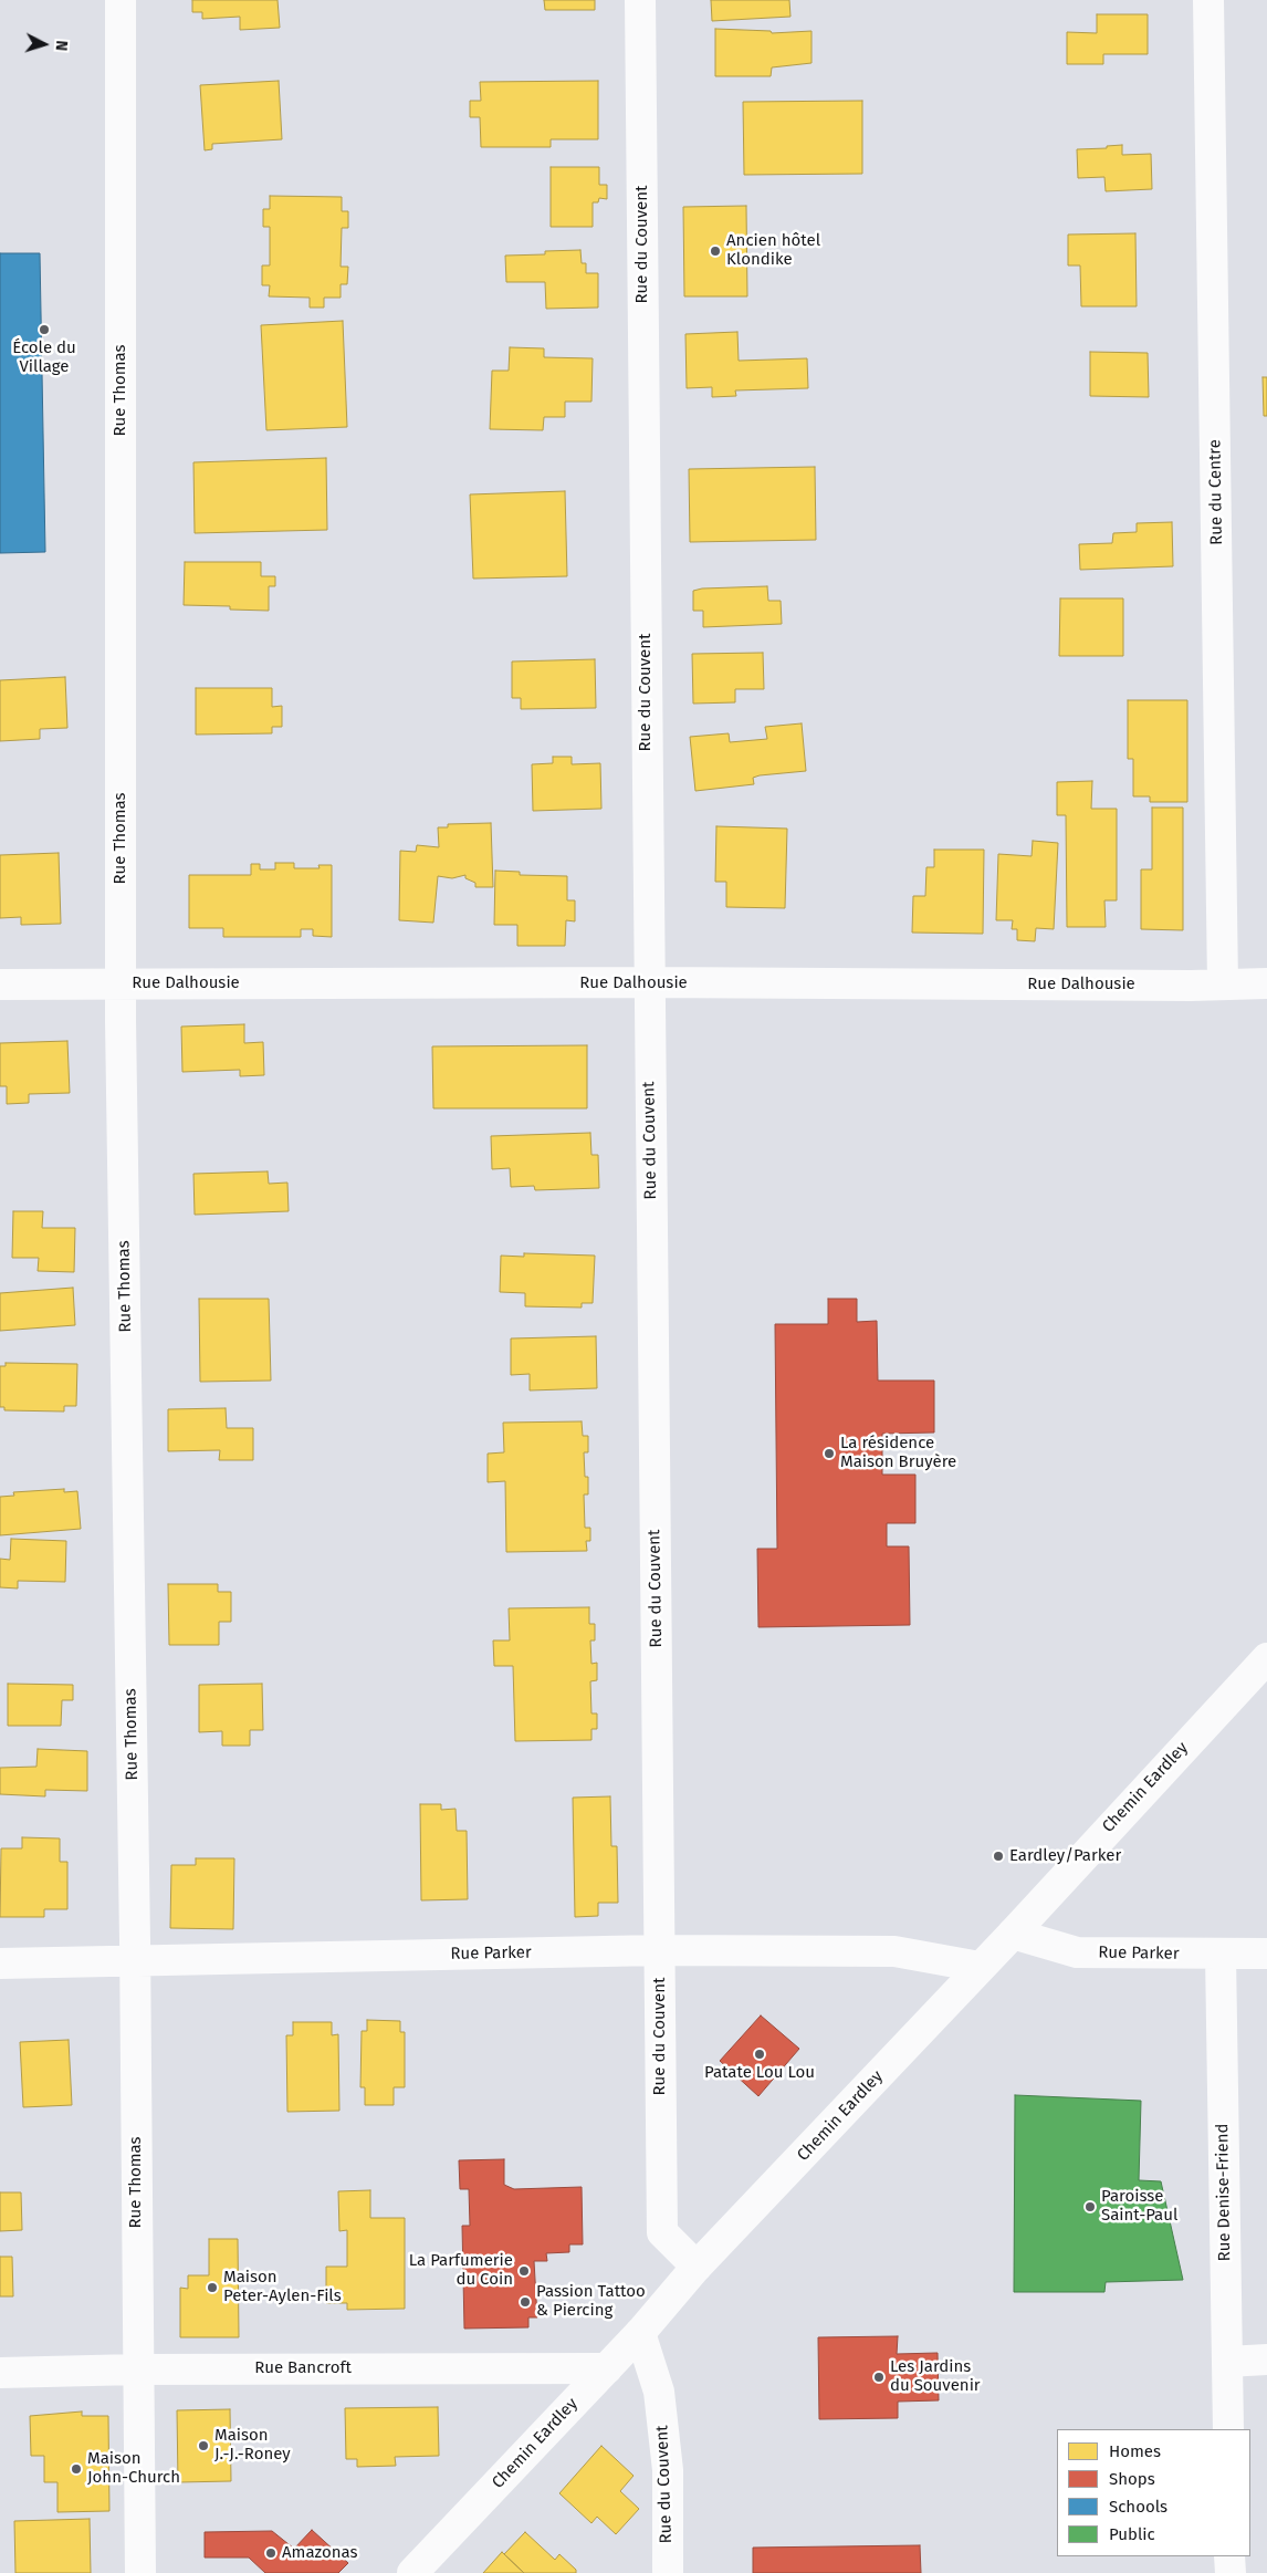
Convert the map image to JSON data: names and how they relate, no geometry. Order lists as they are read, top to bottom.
{
  "streets": {
    "street": [
      "Rue du Couvent",
      "Rue Thomas",
      "Rue du Centre",
      "Rue Dalhousie",
      "Chemin Eardley",
      "Rue Parker",
      "Rue Denise-Friend",
      "Rue Bancroft"
    ]
  },
  "crossings": [
    ["Rue du Couvent", "Rue Dalhousie"],
    ["Rue du Couvent", "Chemin Eardley"],
    ["Rue du Couvent", "Rue Parker"],
    ["Rue Thomas", "Rue Dalhousie"],
    ["Rue Thomas", "Rue Parker"],
    ["Rue Thomas", "Rue Bancroft"],
    ["Rue du Centre", "Rue Dalhousie"],
    ["Chemin Eardley", "Rue Parker"],
    ["Chemin Eardley", "Rue Bancroft"],
    ["Rue Parker", "Rue Denise-Friend"]
  ],
  "places": [
    "Ancien hôtel Klondike",
    "École du Village",
    "La résidence Maison Bruyère",
    "Eardley/Parker",
    "Patate Lou Lou",
    "Paroisse Saint-Paul",
    "La Parfumerie du Coin",
    "Maison Peter-Aylen-Fils",
    "Passion Tattoo & Piercing",
    "Les Jardins du Souvenir",
    "Maison J.-J.-Roney",
    "Maison John-Church",
    "Amazonas"
  ],
  "legend": [
    "Homes",
    "Shops",
    "Schools",
    "Public"
  ],
  "north": "right"
}
